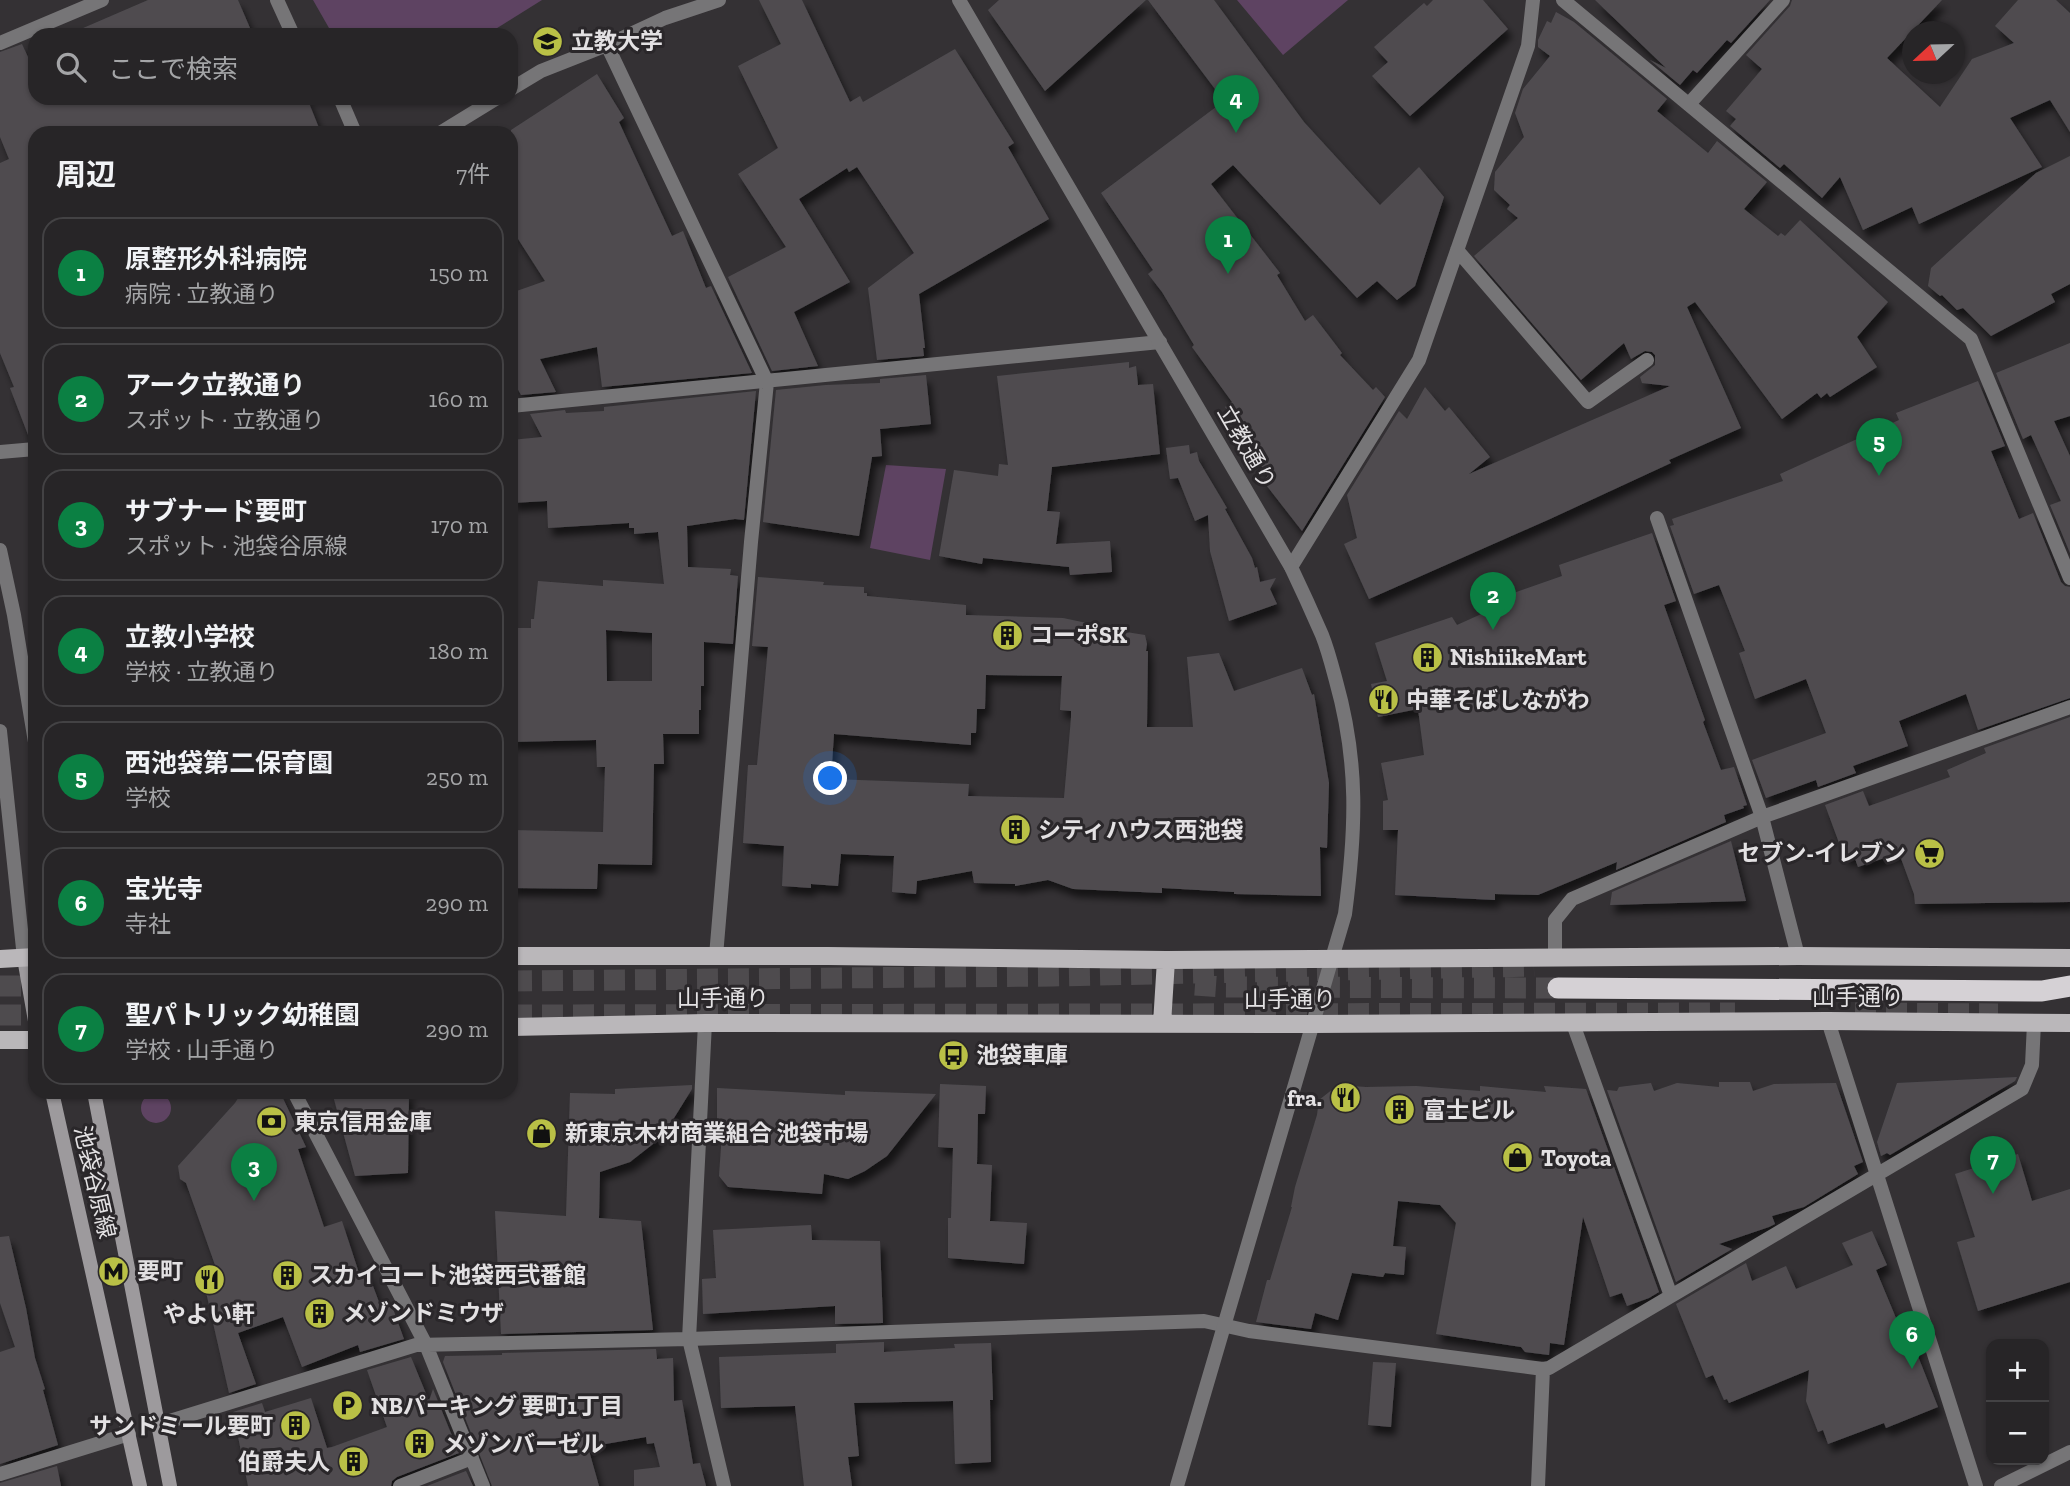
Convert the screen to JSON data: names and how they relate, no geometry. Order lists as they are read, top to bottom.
{
  "streets": {
    "main road": ["山手通り", "池袋谷原線"],
    "street": ["立教通り"]
  },
  "crossings": [
    ["立教通り", "山手通り"]
  ],
  "places": {
    "school or university": ["立教大学"],
    "building": [
      "コーポSK",
      "NishiikeMart",
      "シティハウス西池袋",
      "富士ビル",
      "スカイコート池袋西弐番館",
      "メゾンドミウザ",
      "サンドミール要町",
      "メゾンバーゼル",
      "伯爵夫人"
    ],
    "restaurant": ["中華そばしながわ", "fra.", "やよい軒"],
    "supermarket": ["セブン-イレブン"],
    "bus stop": ["池袋車庫"],
    "bank": ["東京信用金庫"],
    "shop": ["新東京木材商業組合 池袋市場", "Toyota"],
    "metro station": ["要町"],
    "parking": ["NBパーキング 要町1丁目"]
  },
  "north": "left",
  "page": {
    "search": "ここで検索",
    "pins": [
      "4",
      "1",
      "5",
      "2",
      "7",
      "3",
      "6"
    ],
    "heading": ["周辺", "7件"],
    "list": [
      {
        "mark": "1",
        "name": "原整形外科病院",
        "note": "病院 · 立教通り",
        "value": "150 m"
      },
      {
        "mark": "2",
        "name": "アーク立教通り",
        "note": "スポット · 立教通り",
        "value": "160 m"
      },
      {
        "mark": "3",
        "name": "サブナード要町",
        "note": "スポット · 池袋谷原線",
        "value": "170 m"
      },
      {
        "mark": "4",
        "name": "立教小学校",
        "note": "学校 · 立教通り",
        "value": "180 m"
      },
      {
        "mark": "5",
        "name": "西池袋第二保育園",
        "note": "学校",
        "value": "250 m"
      },
      {
        "mark": "6",
        "name": "宝光寺",
        "note": "寺社",
        "value": "290 m"
      },
      {
        "mark": "7",
        "name": "聖パトリック幼稚園",
        "note": "学校 · 山手通り",
        "value": "290 m"
      }
    ],
    "map_buttons": ["+", "−"]
  }
}
